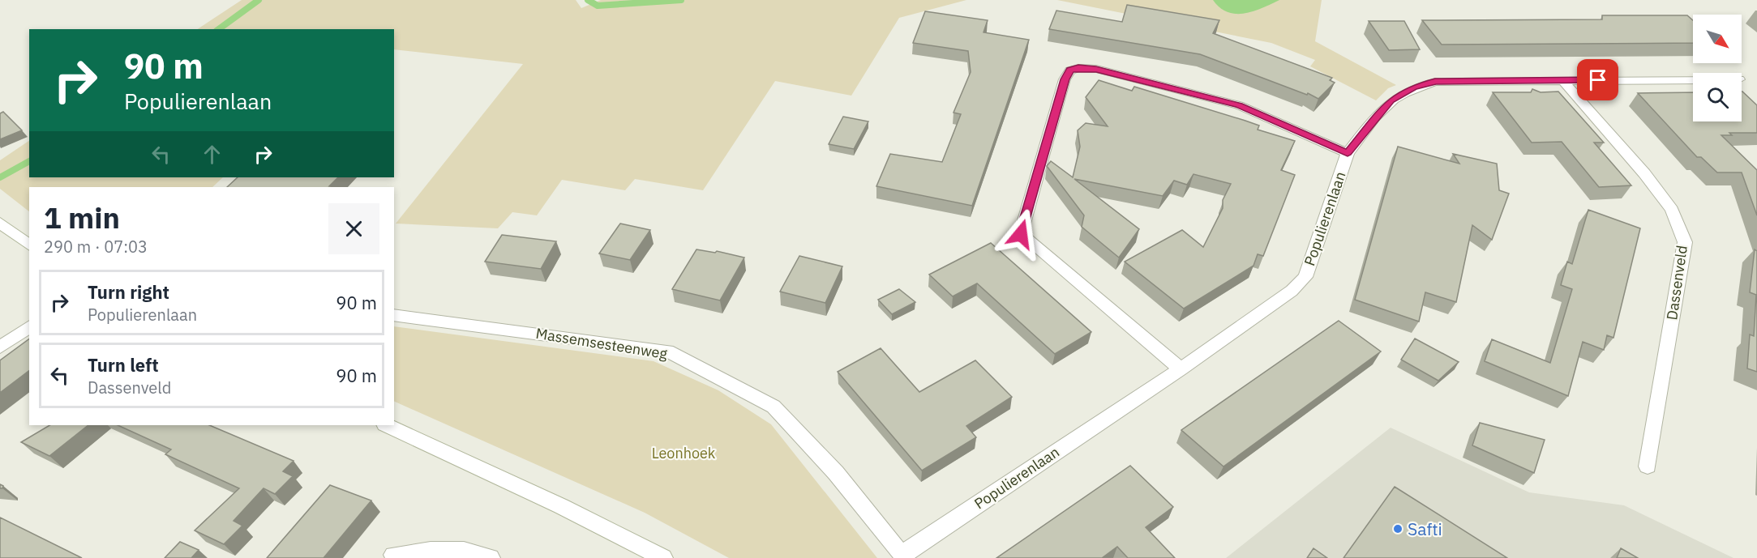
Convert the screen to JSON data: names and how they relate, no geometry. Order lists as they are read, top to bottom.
{
  "streets": {
    "street": ["Populierenlaan", "Dassenveld", "Massemsesteenweg"]
  },
  "crossings": [
    ["Populierenlaan", "Massemsesteenweg"]
  ],
  "parks": ["Leonhoek"],
  "places": ["Safti"],
  "north": "bottom right",
  "page": {
    "turn": ["90 m", "Populierenlaan"],
    "heading": ["1 min", "290 m · 07:03"],
    "list": [
      {
        "name": "Turn right",
        "note": "Populierenlaan",
        "value": "90 m"
      },
      {
        "name": "Turn left",
        "note": "Dassenveld",
        "value": "90 m"
      }
    ]
  }
}
